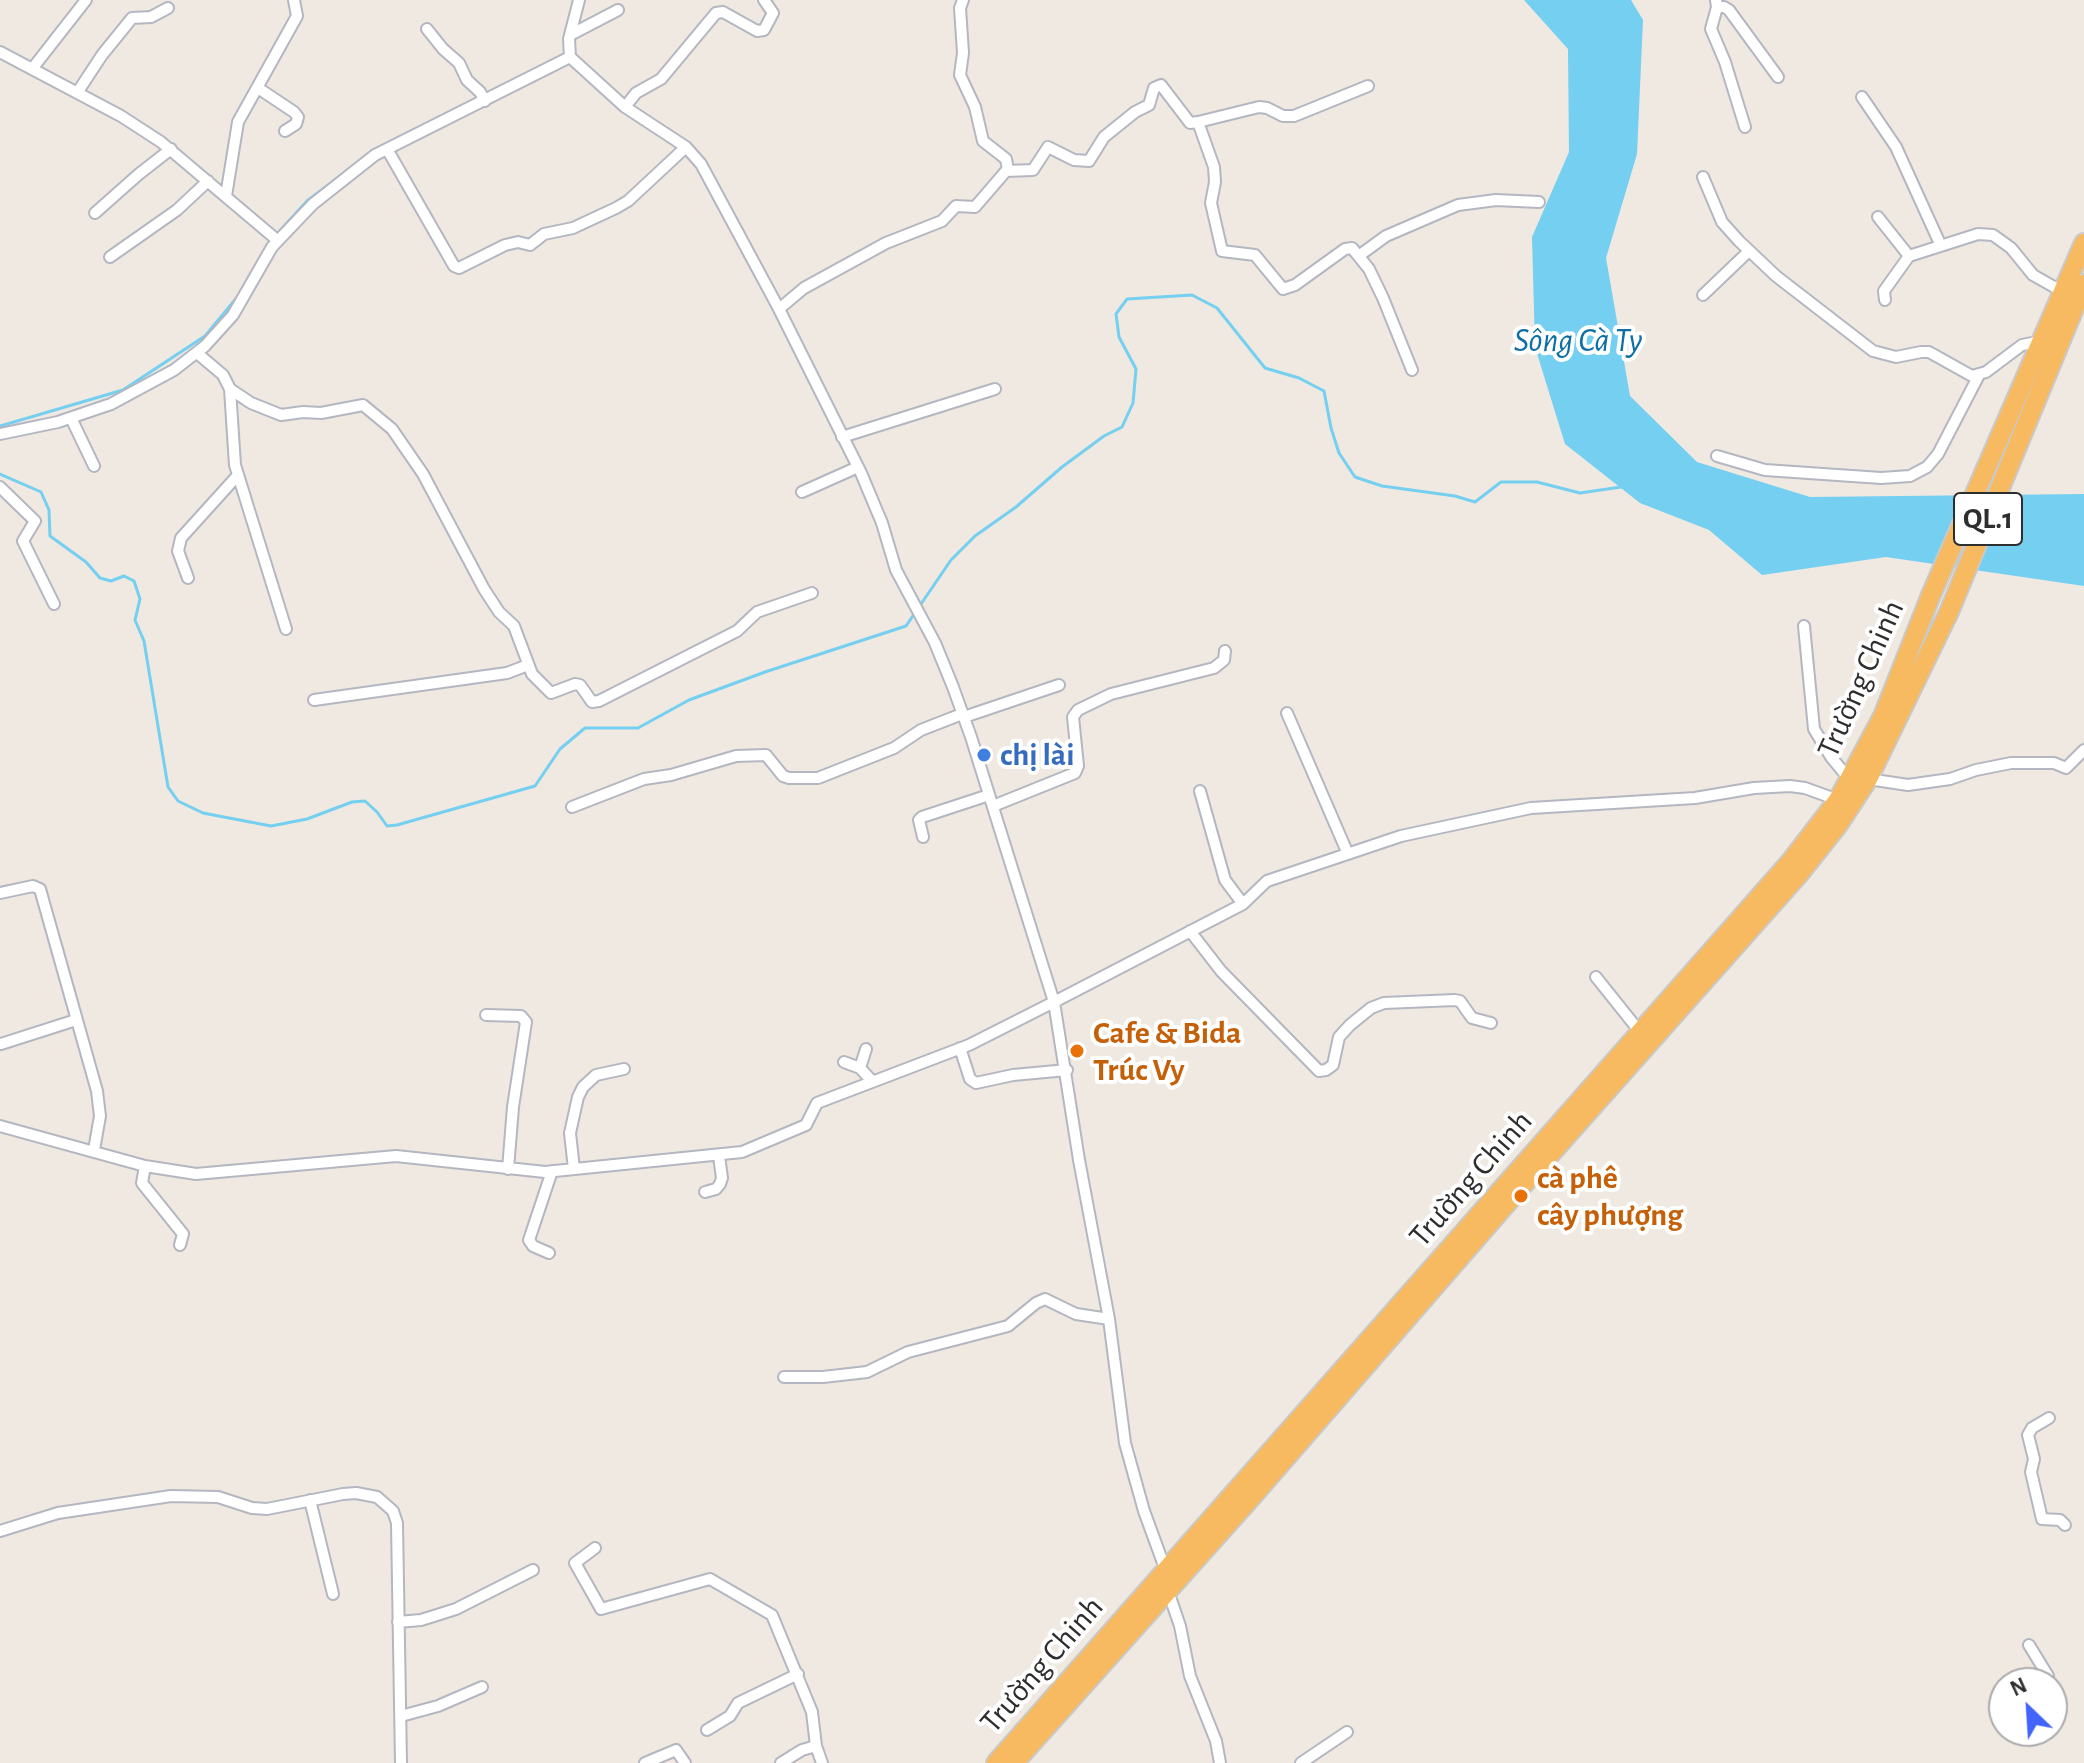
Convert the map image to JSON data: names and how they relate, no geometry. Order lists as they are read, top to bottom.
{
  "streets": {
    "highway": ["QL.1", "Trường Chinh"]
  },
  "crossings": [
    ["QL.1", "Trường Chinh"]
  ],
  "water": ["Sông Cà Ty"],
  "places": ["chị lài", "Cafe & Bida Trúc Vy", "cà phê cây phượng"],
  "north": "top left"
}
